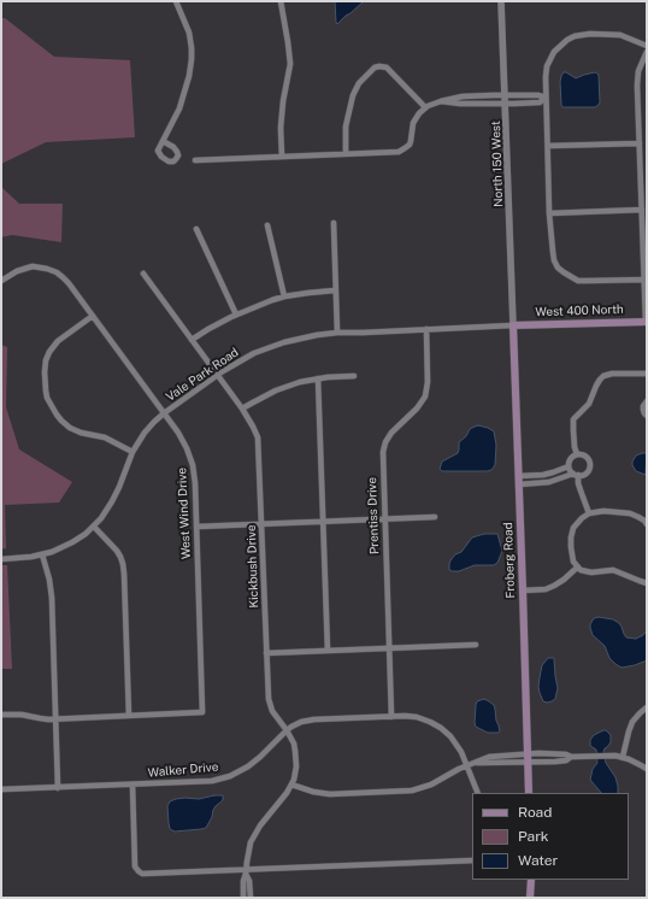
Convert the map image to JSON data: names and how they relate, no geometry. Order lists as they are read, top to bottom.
{
  "streets": {
    "main road": ["West 400 North", "Froberg Road"],
    "street": [
      "North 150 West",
      "Vale Park Road",
      "West Wind Drive",
      "Prentiss Drive",
      "Kickbush Drive",
      "Walker Drive"
    ]
  },
  "crossings": [
    ["North 150 West", "West 400 North"],
    ["North 150 West", "Vale Park Road"],
    ["North 150 West", "Froberg Road"],
    ["West 400 North", "Vale Park Road"],
    ["West 400 North", "Froberg Road"],
    ["Vale Park Road", "West Wind Drive"],
    ["Vale Park Road", "Prentiss Drive"],
    ["Vale Park Road", "Froberg Road"],
    ["Vale Park Road", "Kickbush Drive"],
    ["Prentiss Drive", "Walker Drive"],
    ["Kickbush Drive", "Walker Drive"]
  ],
  "legend": ["Road", "Park", "Water"]
}
